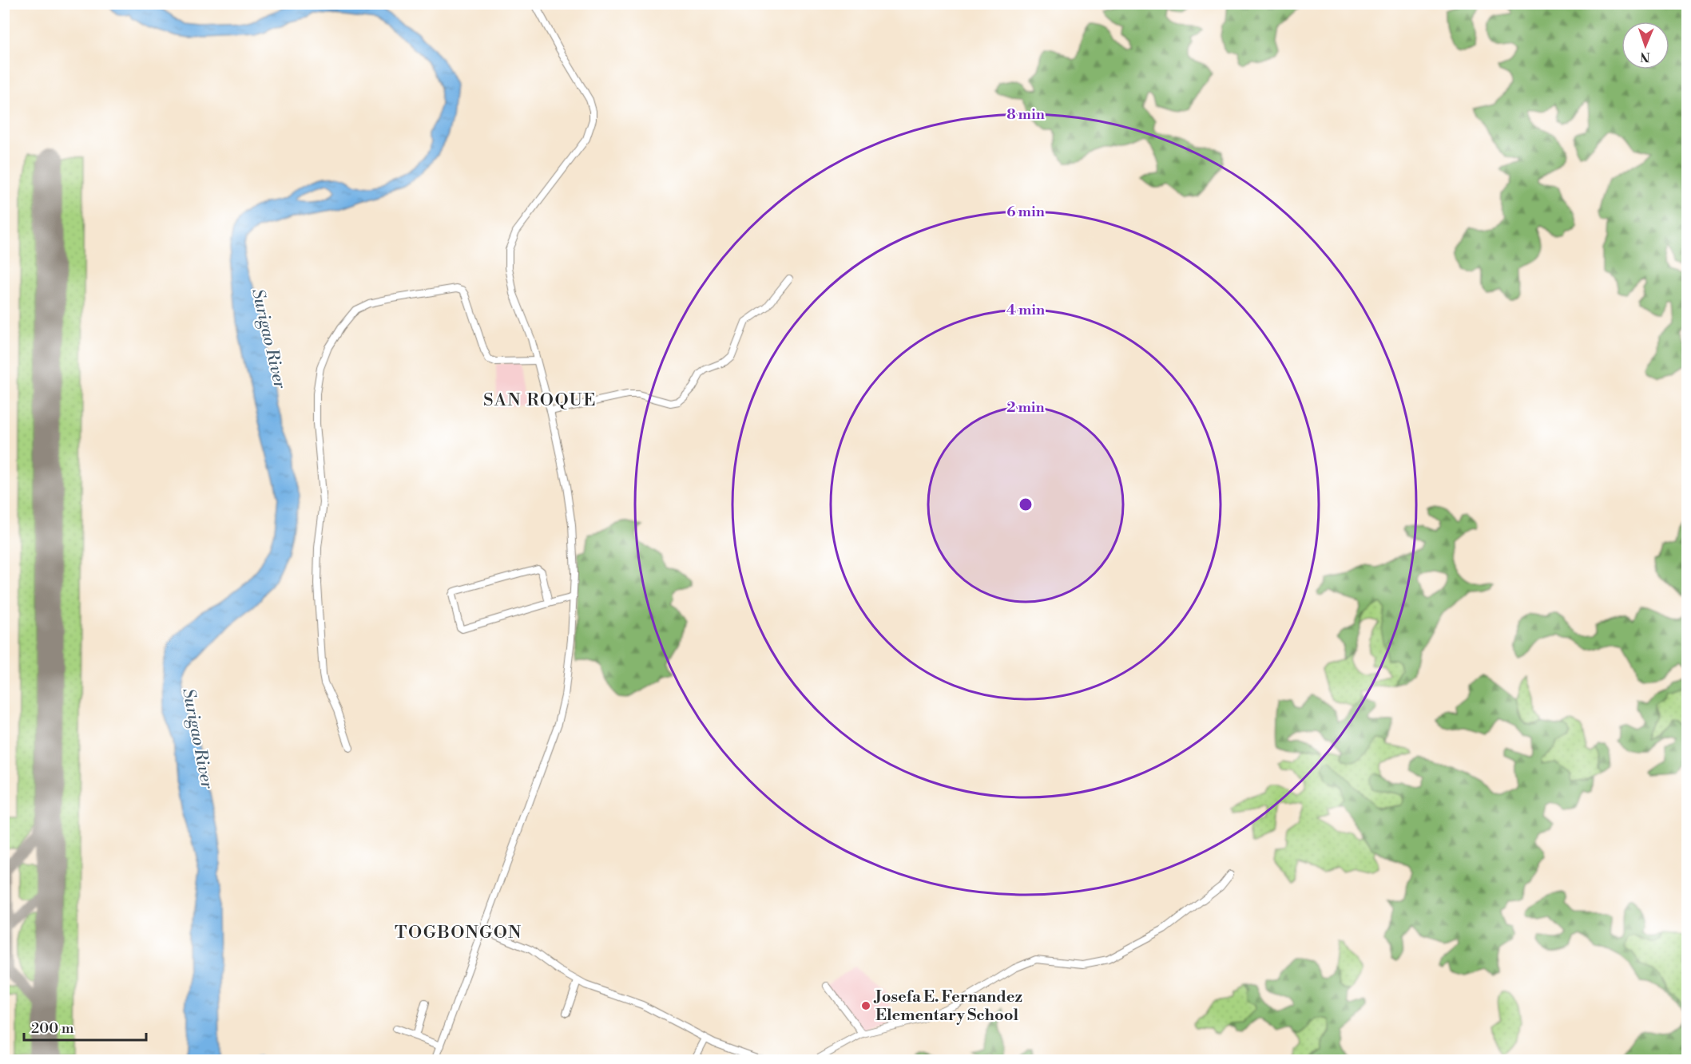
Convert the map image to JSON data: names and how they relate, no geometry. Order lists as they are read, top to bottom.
{
  "districts": ["SAN ROQUE", "TOGBONGON"],
  "water": ["Surigao River"],
  "places": ["Josefa E. Fernandez Elementary School"],
  "scale_bar": "200 m",
  "north": "bottom",
  "rings": [
    "8 min",
    "6 min",
    "4 min",
    "2 min"
  ]
}
